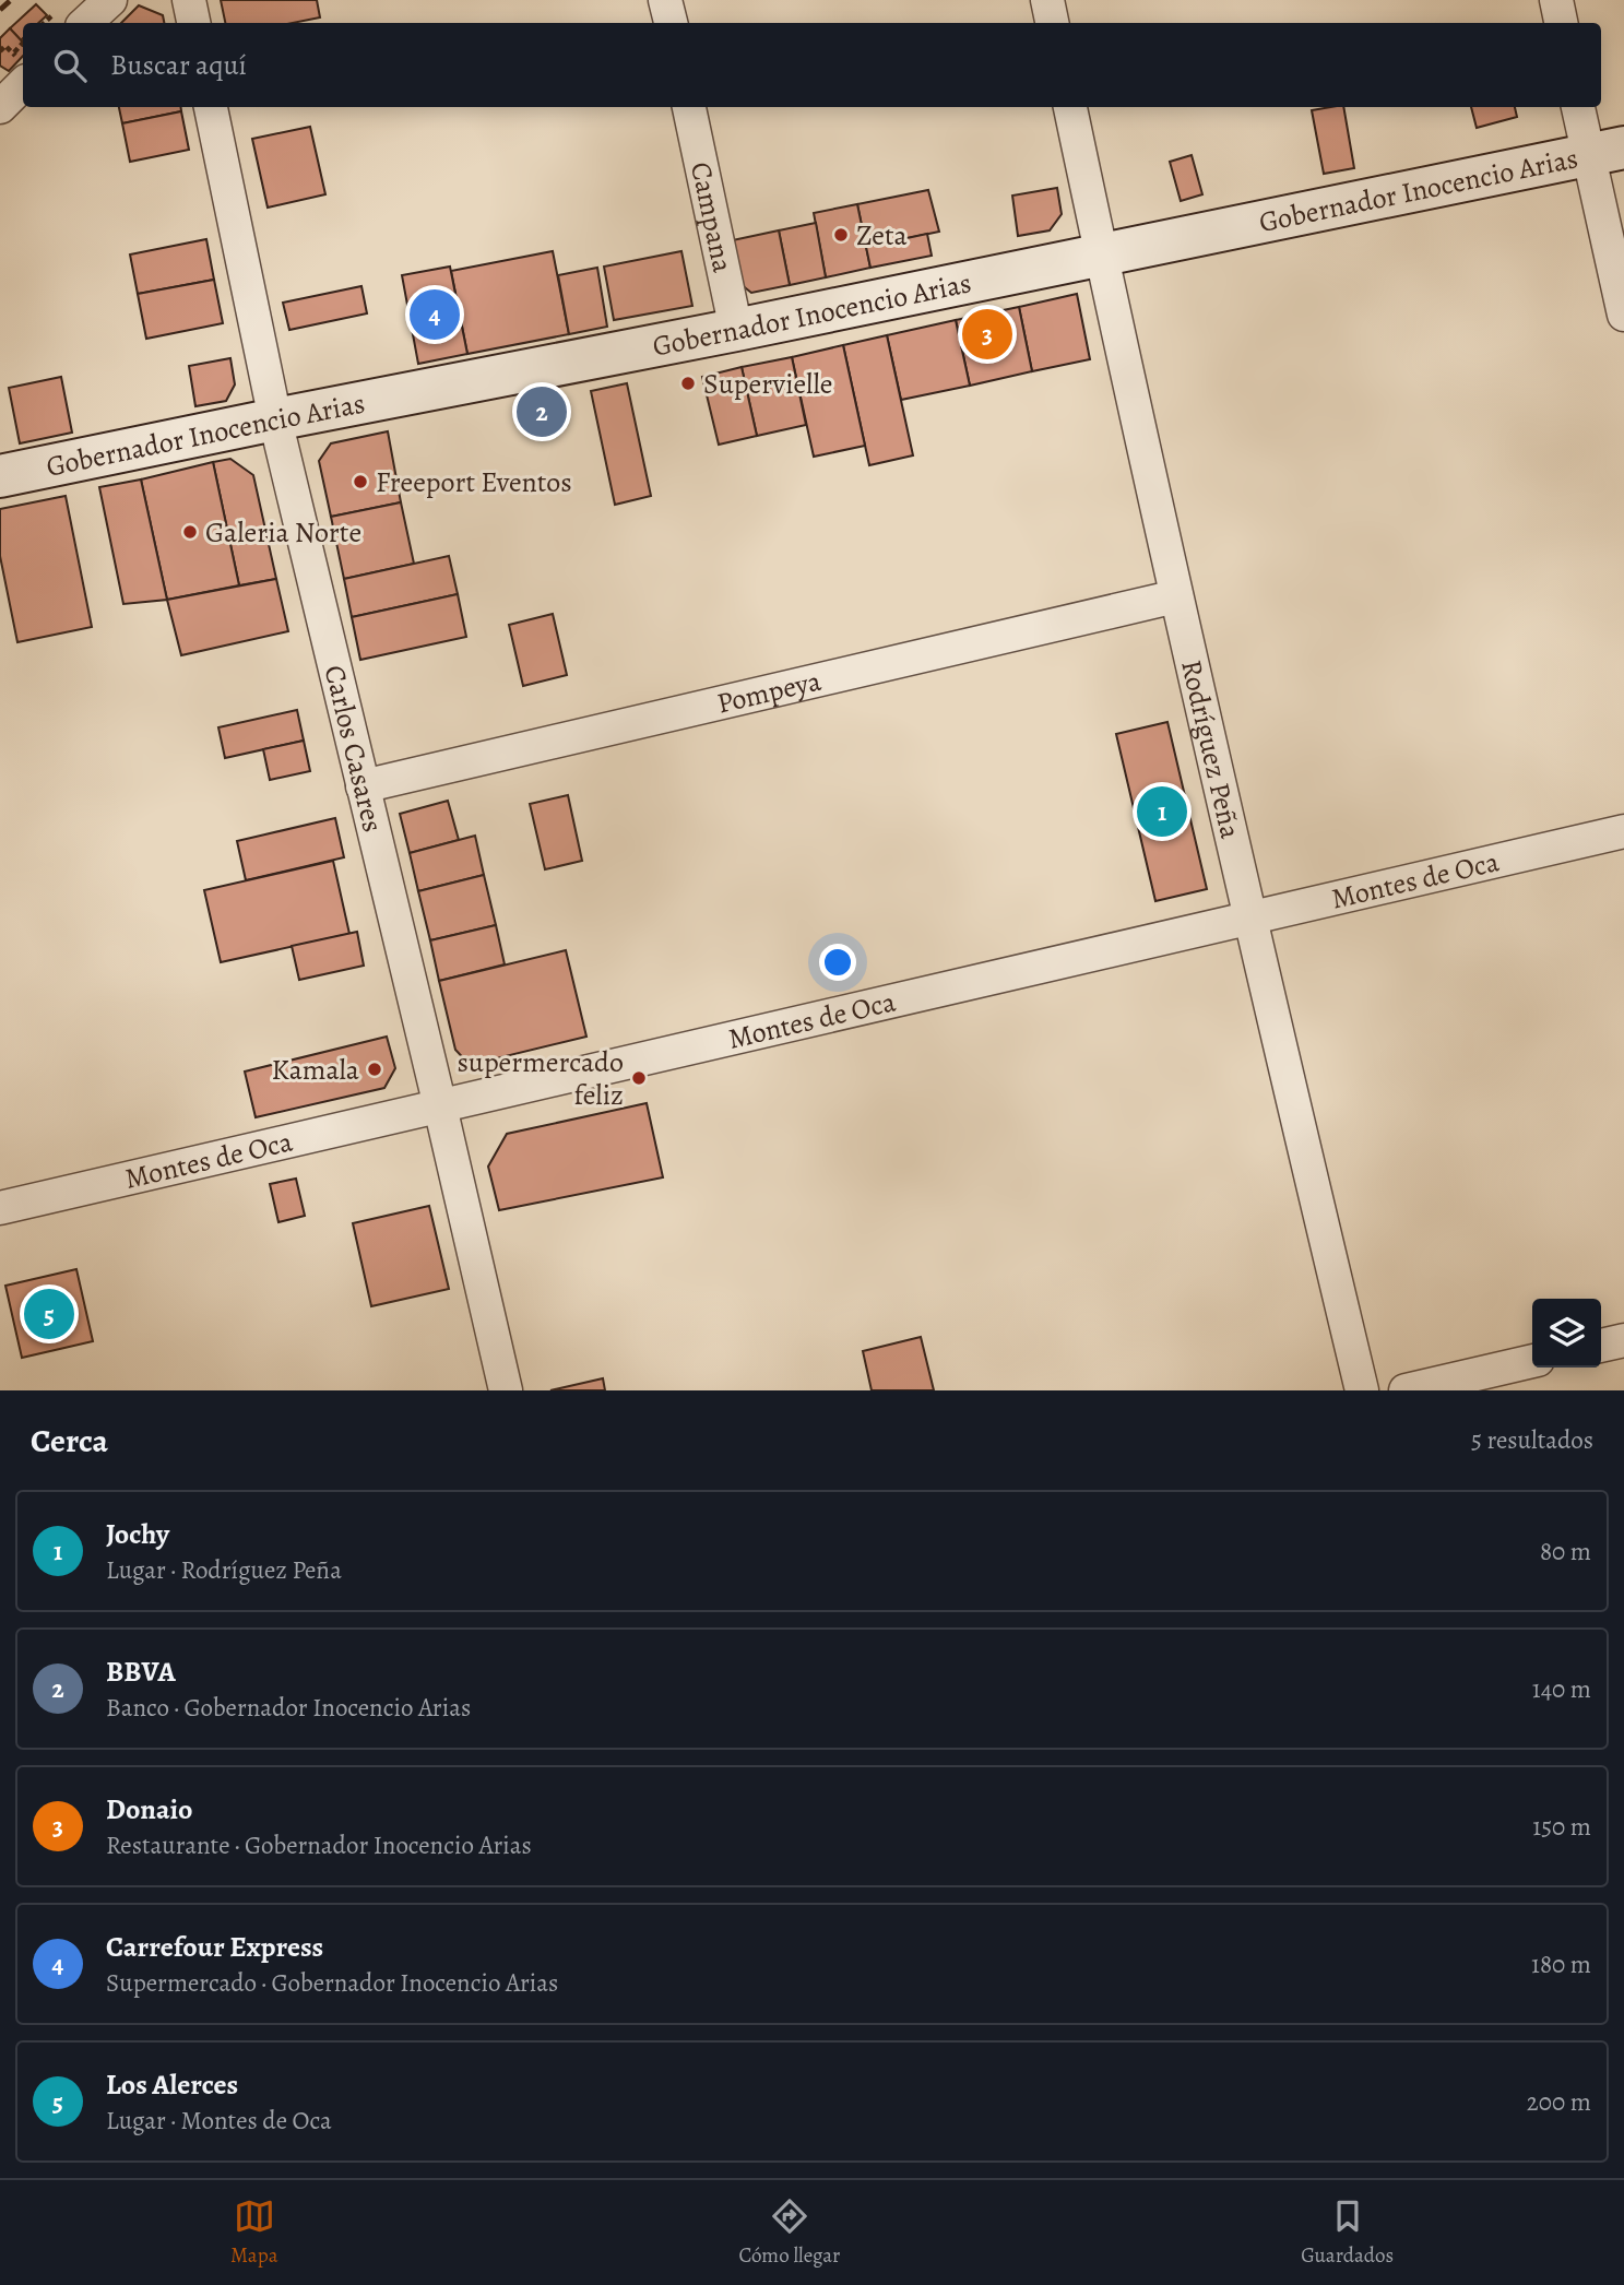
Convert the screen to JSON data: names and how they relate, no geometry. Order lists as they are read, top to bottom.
{
  "streets": {
    "street": [
      "Gobernador Inocencio Arias",
      "Campana",
      "Pompeya",
      "Carlos Casares",
      "Rodríguez Peña",
      "Montes de Oca"
    ]
  },
  "crossings": [
    ["Gobernador Inocencio Arias", "Campana"],
    ["Gobernador Inocencio Arias", "Carlos Casares"],
    ["Gobernador Inocencio Arias", "Rodríguez Peña"],
    ["Pompeya", "Carlos Casares"],
    ["Pompeya", "Rodríguez Peña"],
    ["Carlos Casares", "Montes de Oca"],
    ["Rodríguez Peña", "Montes de Oca"]
  ],
  "places": [
    "Zeta",
    "Supervielle",
    "Freeport Eventos",
    "Galeria Norte",
    "Kamala",
    "supermercado feliz"
  ],
  "page": {
    "search": "Buscar aquí",
    "pins": [
      "4",
      "3",
      "2",
      "1",
      "5"
    ],
    "heading": ["Cerca", "5 resultados"],
    "list": [
      {
        "mark": "1",
        "name": "Jochy",
        "note": "Lugar · Rodríguez Peña",
        "value": "80 m"
      },
      {
        "mark": "2",
        "name": "BBVA",
        "note": "Banco · Gobernador Inocencio Arias",
        "value": "140 m"
      },
      {
        "mark": "3",
        "name": "Donaio",
        "note": "Restaurante · Gobernador Inocencio Arias",
        "value": "150 m"
      },
      {
        "mark": "4",
        "name": "Carrefour Express",
        "note": "Supermercado · Gobernador Inocencio Arias",
        "value": "180 m"
      },
      {
        "mark": "5",
        "name": "Los Alerces",
        "note": "Lugar · Montes de Oca",
        "value": "200 m"
      }
    ],
    "nav": ["Mapa", "Cómo llegar", "Guardados"]
  }
}
